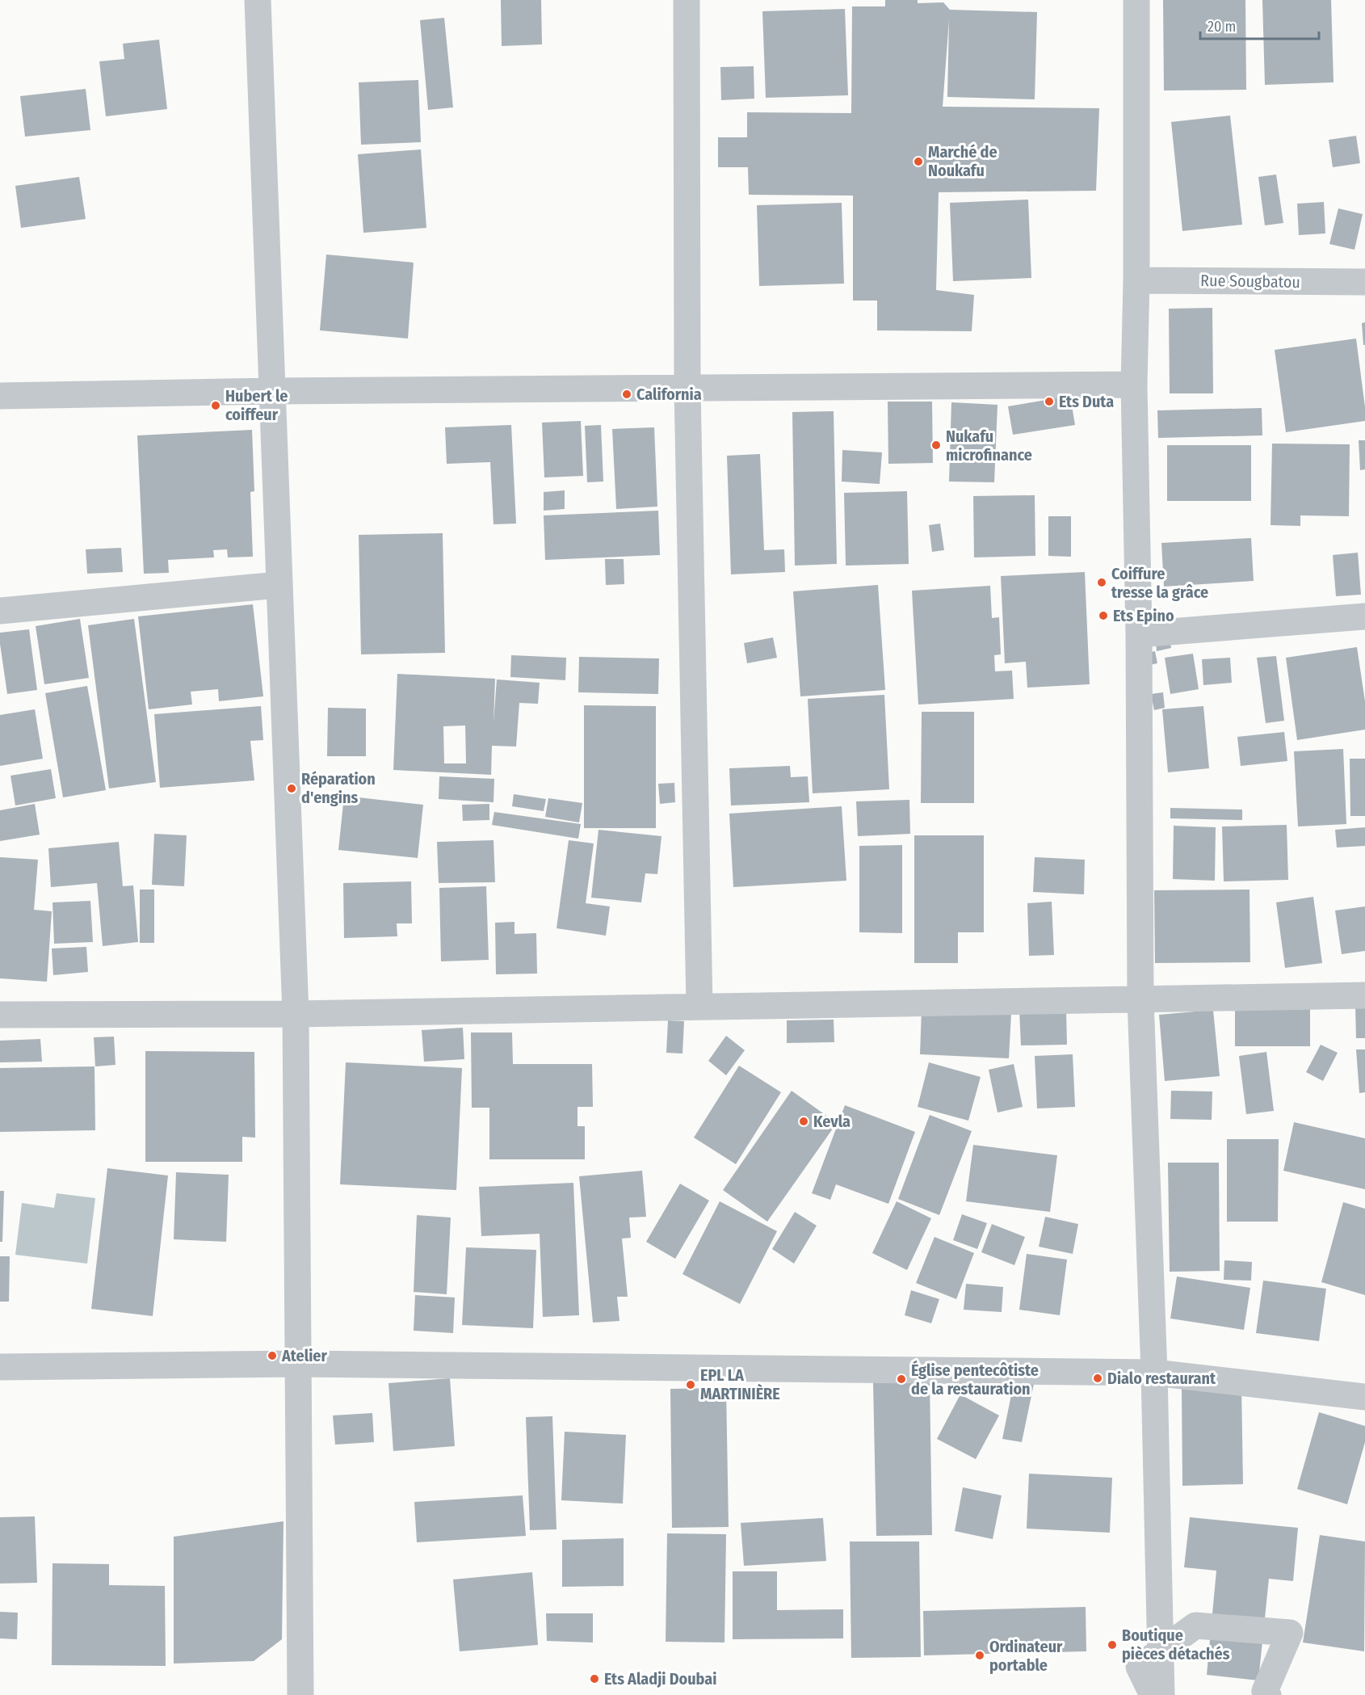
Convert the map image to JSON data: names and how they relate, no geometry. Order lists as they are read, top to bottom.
{
  "streets": {
    "street": ["Rue Sougbatou"]
  },
  "places": [
    "Marché de Noukafu",
    "California",
    "Ets Duta",
    "Hubert le coiffeur",
    "Nukafu microfinance",
    "Coiffure tresse la grâce",
    "Ets Epino",
    "Réparation d'engins",
    "Kevla",
    "Atelier",
    "Dialo restaurant",
    "Église pentecôtiste de la restauration",
    "EPL LA MARTINIÈRE",
    "Boutique pièces détachés",
    "Ordinateur portable",
    "Ets Aladji Doubai"
  ],
  "scale_bar": "20 m"
}
